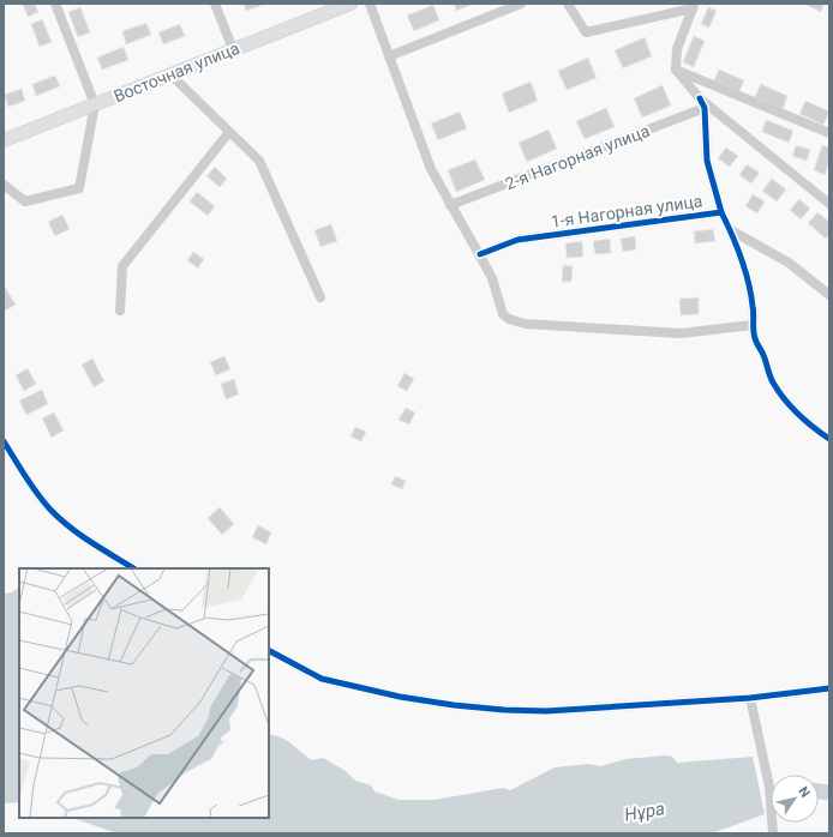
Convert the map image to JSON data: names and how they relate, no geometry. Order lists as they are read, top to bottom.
{
  "streets": {
    "main road": ["Восточная улица"],
    "street": ["2-я Нагорная улица", "1-я Нагорная улица"]
  },
  "crossings": [
    ["2-я Нагорная улица", "1-я Нагорная улица"]
  ],
  "water": ["Нұра"],
  "north": "top right"
}
